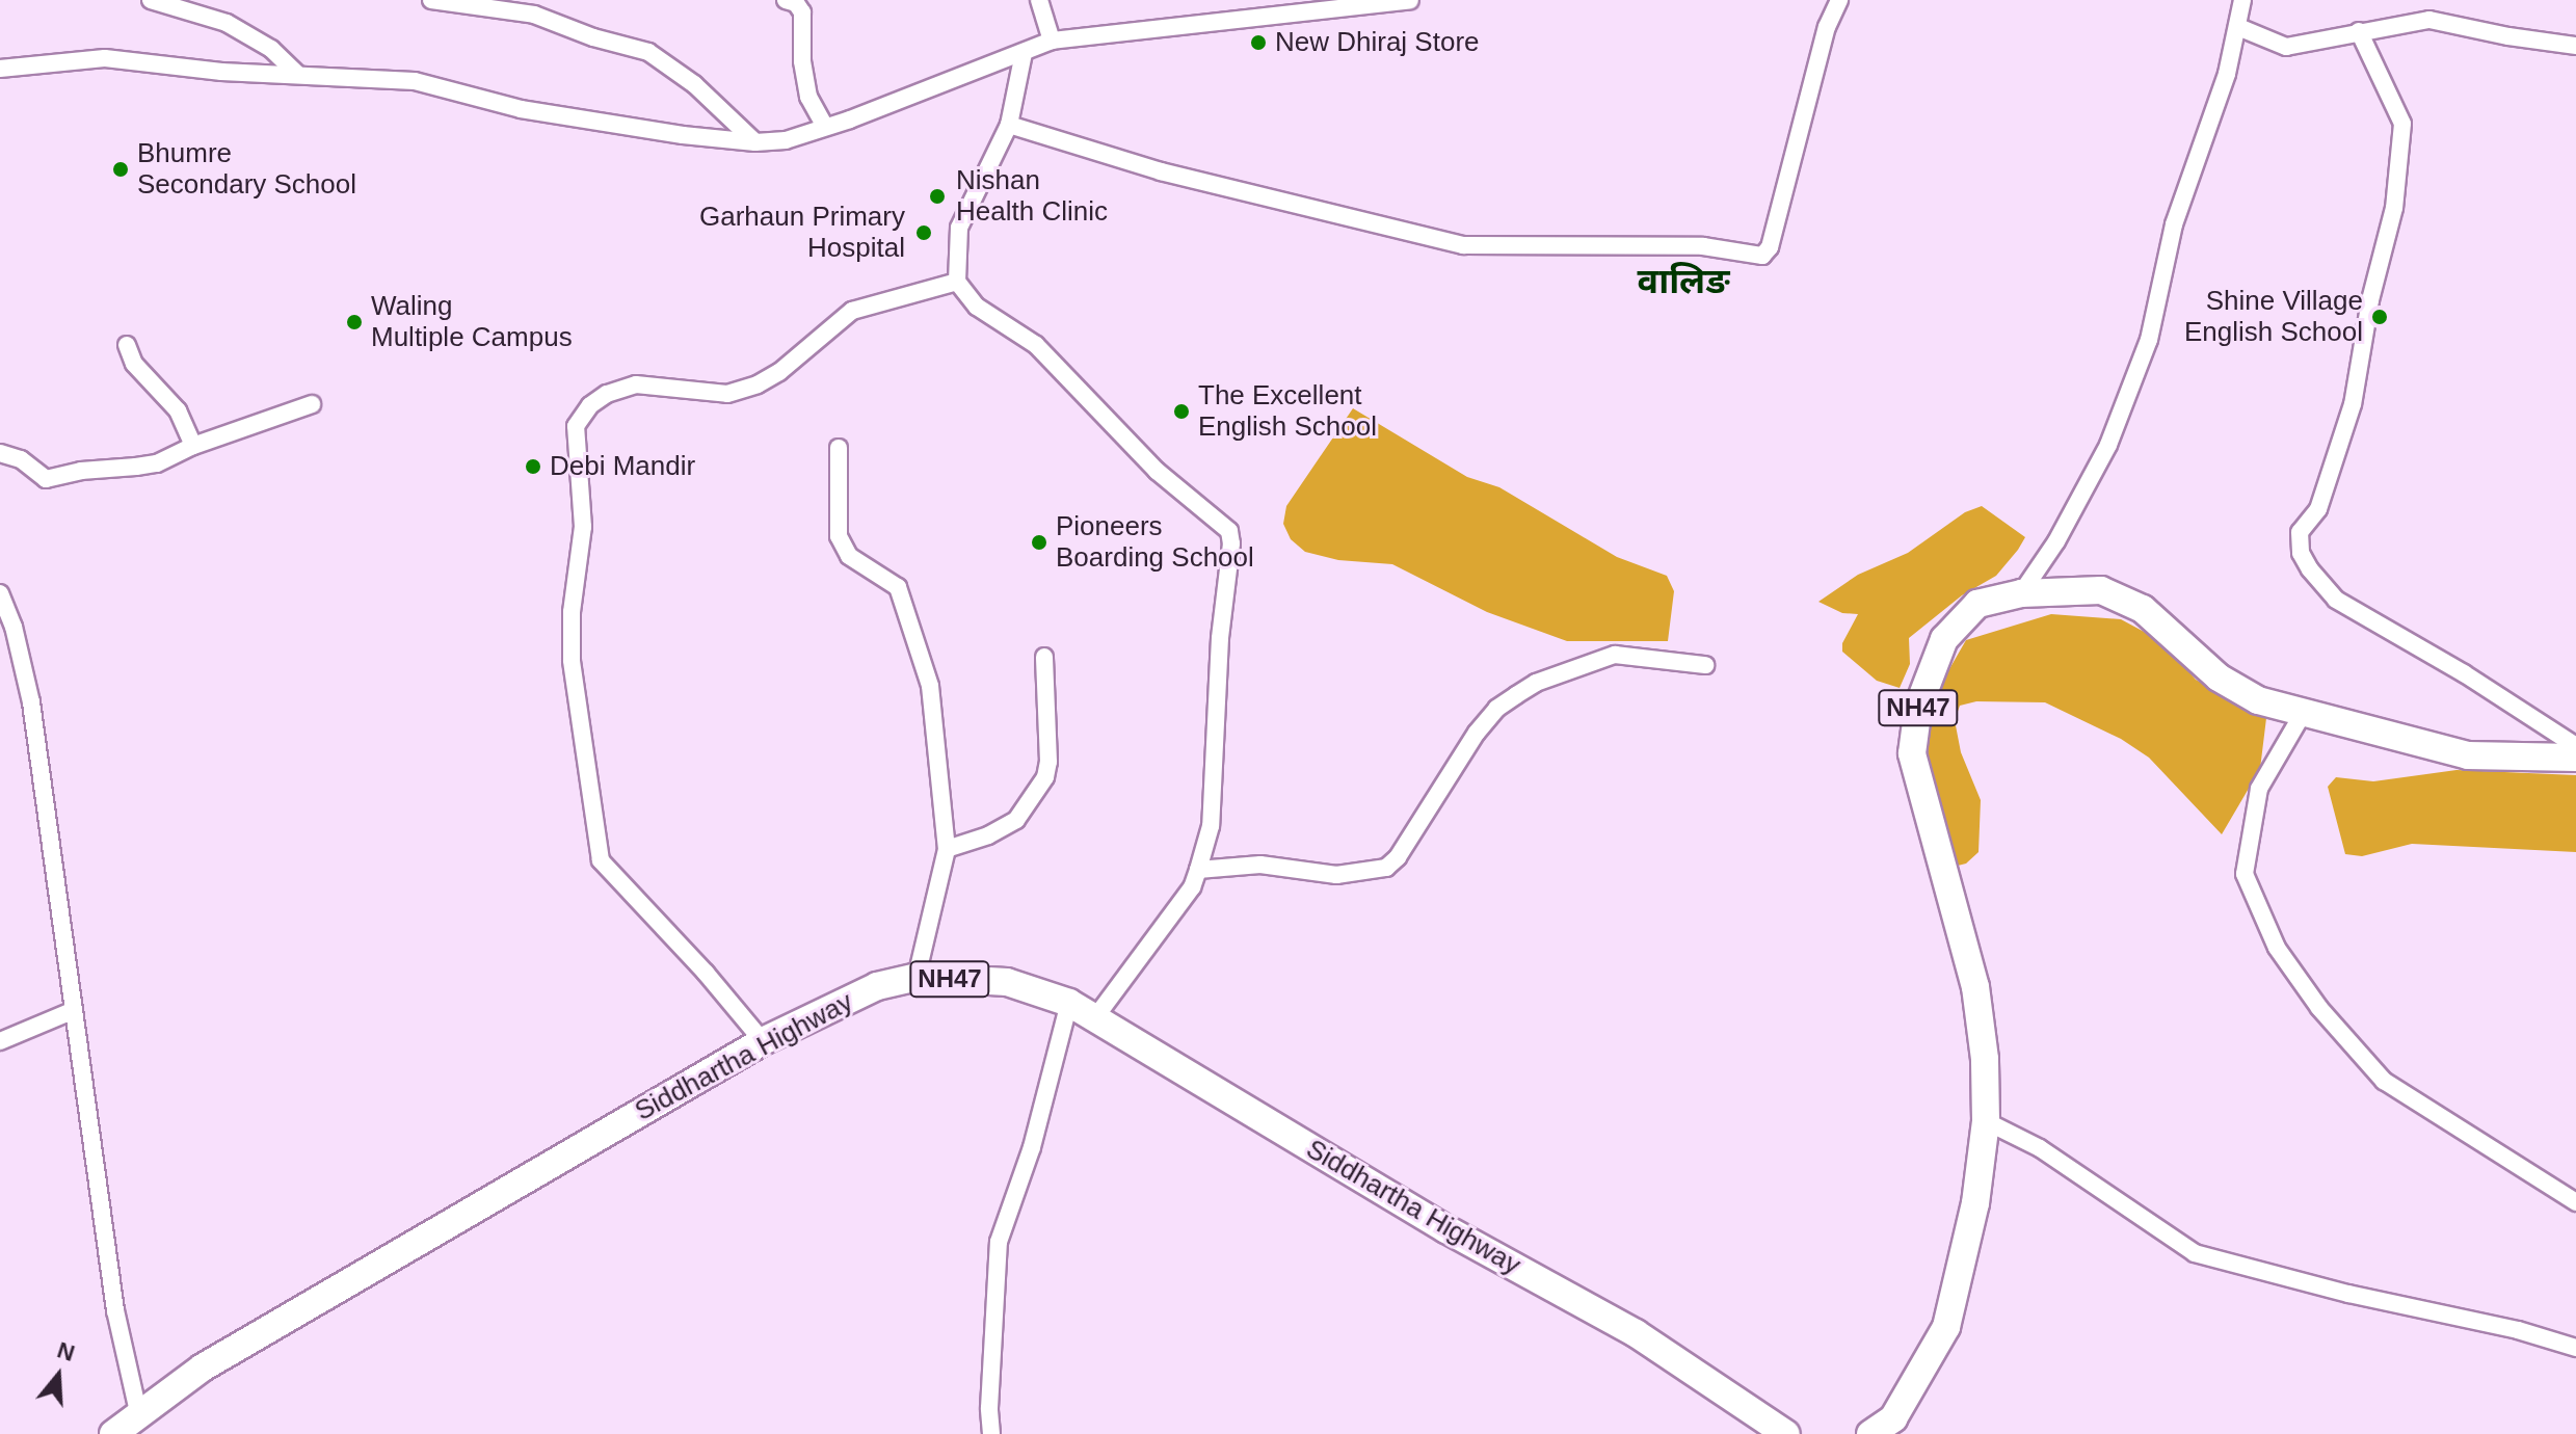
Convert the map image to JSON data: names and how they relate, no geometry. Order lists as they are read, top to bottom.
{
  "streets": {
    "highway": ["NH47", "Siddhartha Highway"]
  },
  "districts": ["वालिङ"],
  "places": [
    "New Dhiraj Store",
    "Bhumre Secondary School",
    "Nishan Health Clinic",
    "Garhaun Primary Hospital",
    "Shine Village English School",
    "Waling Multiple Campus",
    "The Excellent English School",
    "Debi Mandir",
    "Pioneers Boarding School"
  ],
  "north": "top"
}
